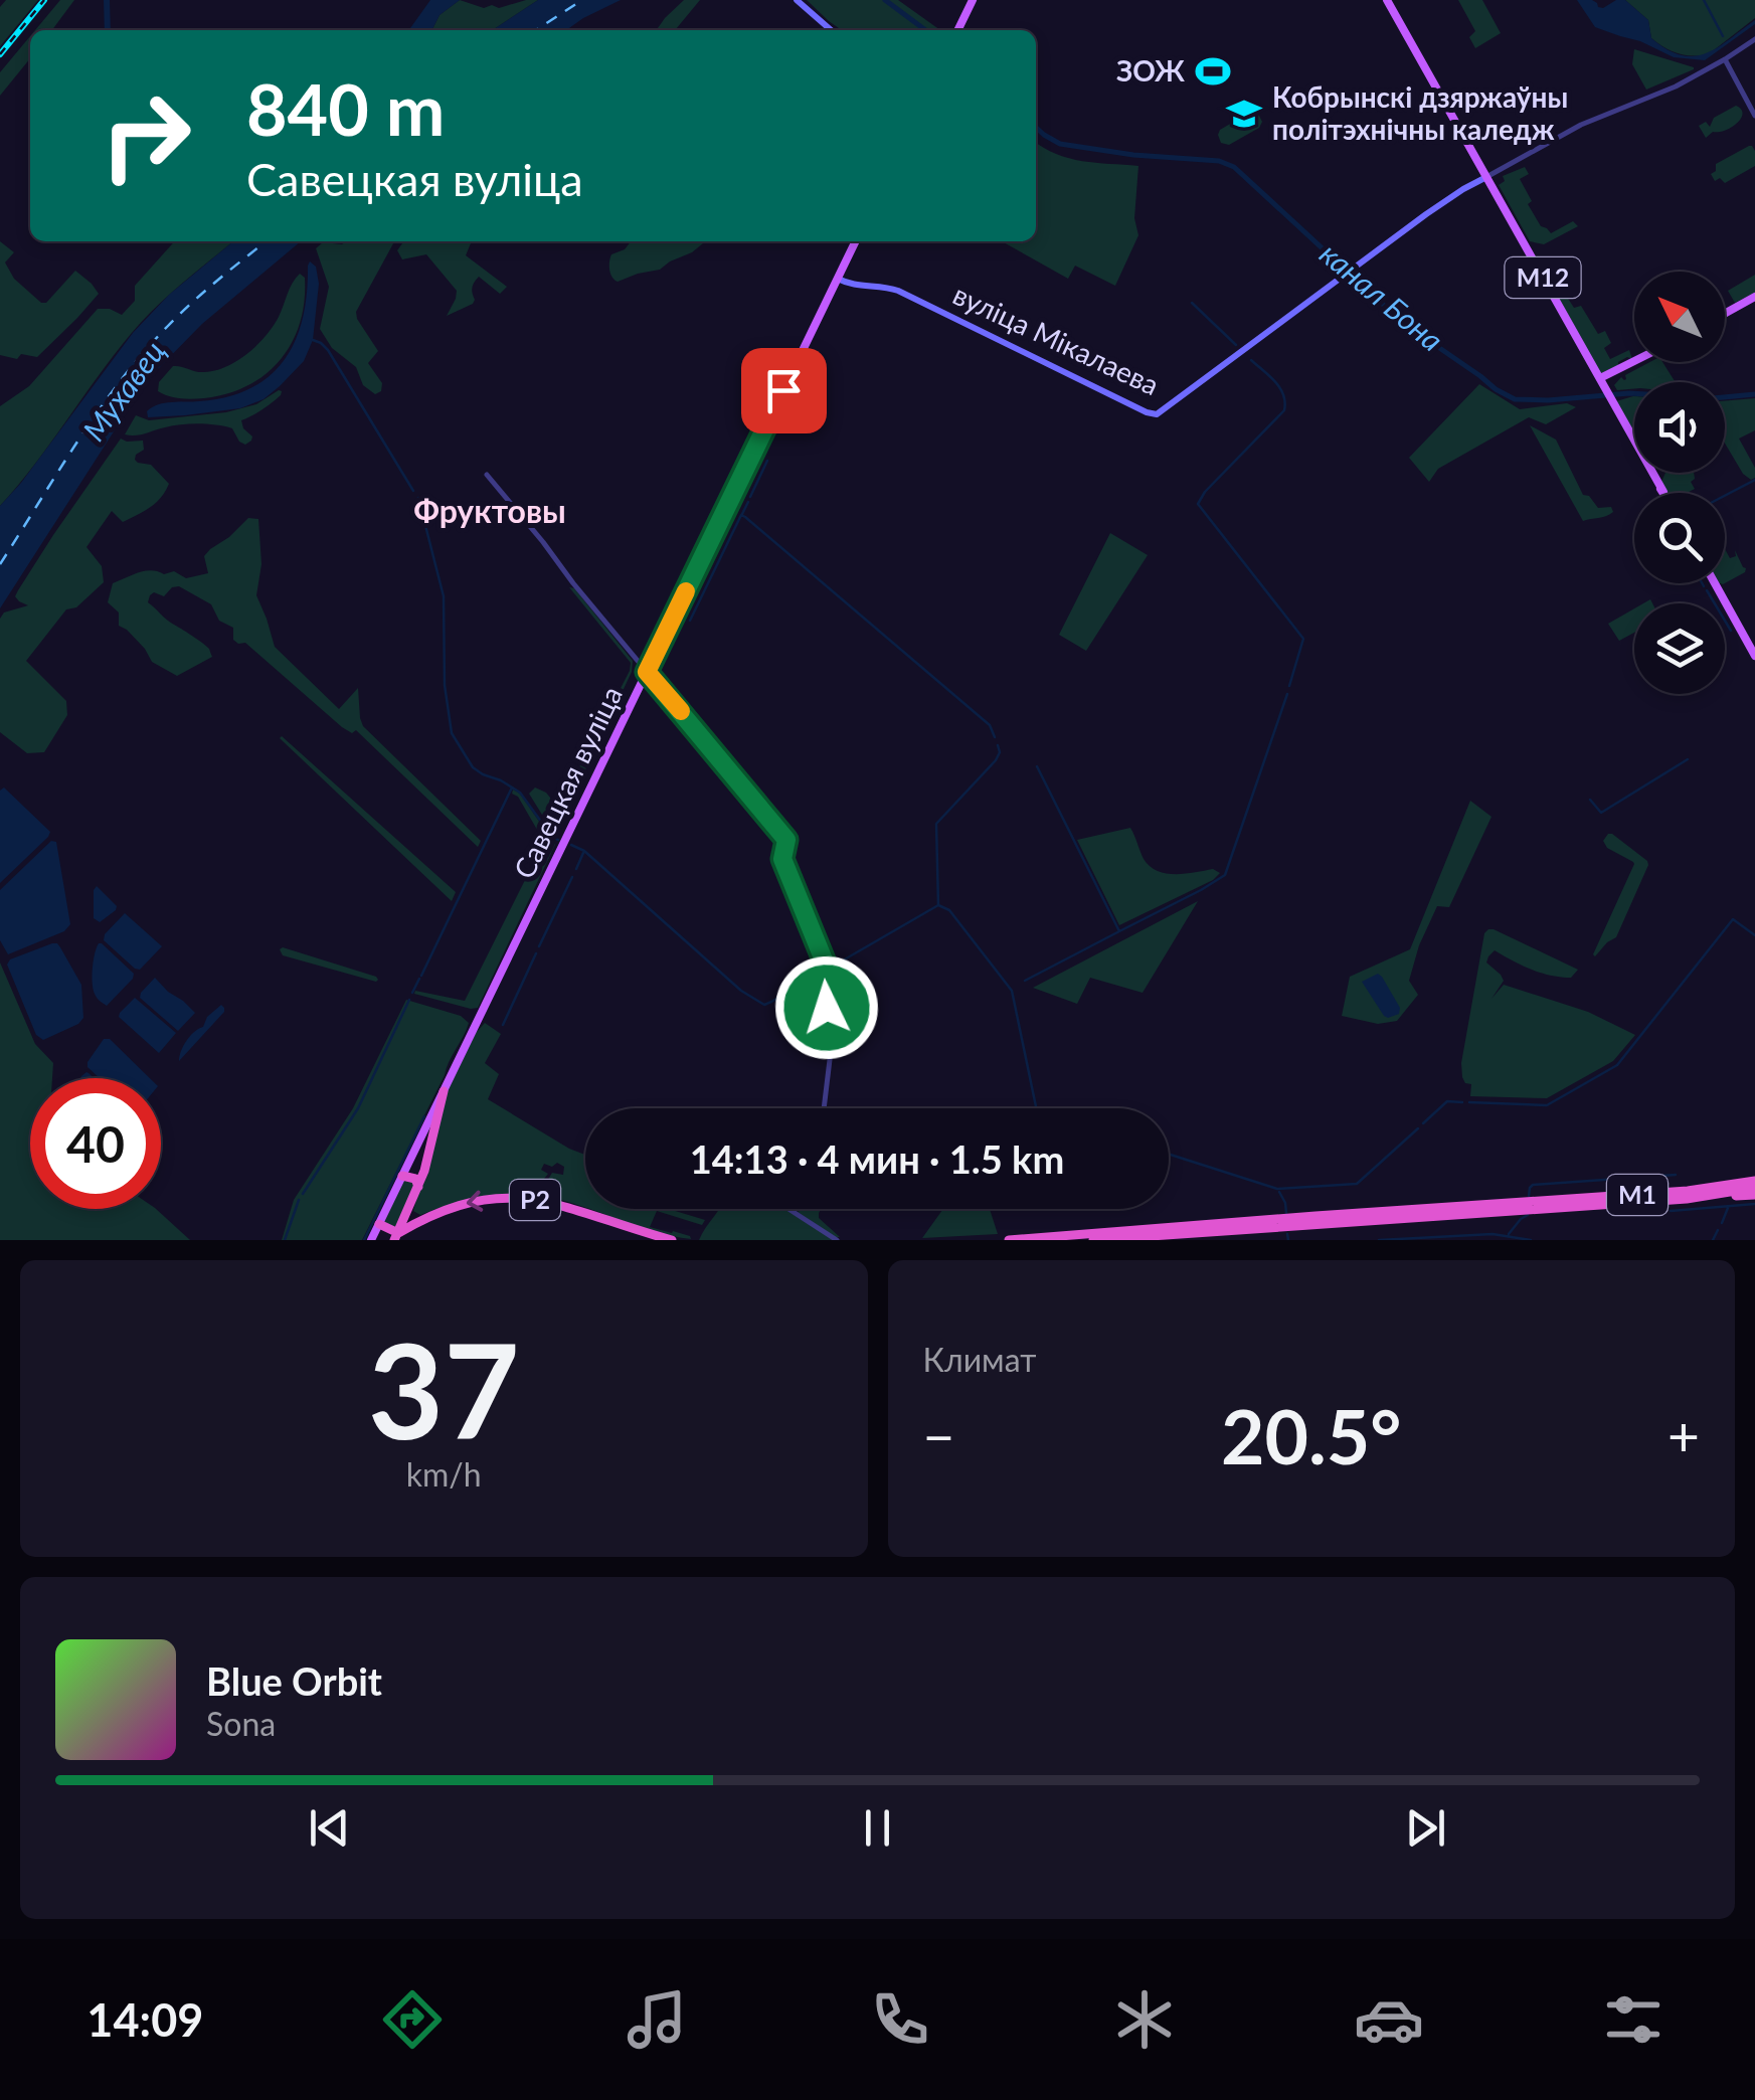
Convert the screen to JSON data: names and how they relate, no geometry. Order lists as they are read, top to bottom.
{
  "streets": {
    "highway": ["М1", "Р2"],
    "main road": ["М12", "вуліца Мікалаева", "Савецкая вуліца"]
  },
  "crossings": [
    ["М12", "вуліца Мікалаева"],
    ["вуліца Мікалаева", "Савецкая вуліца"]
  ],
  "districts": ["Фруктовы"],
  "water": ["канал Бона", "Мухавец"],
  "places": {
    "sports": ["ЗОЖ"],
    "school or university": ["Кобрынскі дзяржаўны політэхнічны каледж"]
  },
  "north": "top left",
  "page": {
    "turn": ["840 m", "Савецкая вуліца"],
    "limit": "40",
    "trip": "14:13 · 4 мин · 1.5 km",
    "tile": [
      ["37", "km/h"],
      "Климат"
    ],
    "heat": ["−", "20.5°", "+"],
    "song": ["Blue Orbit", "Sona"],
    "tabs": "14:09"
  }
}
